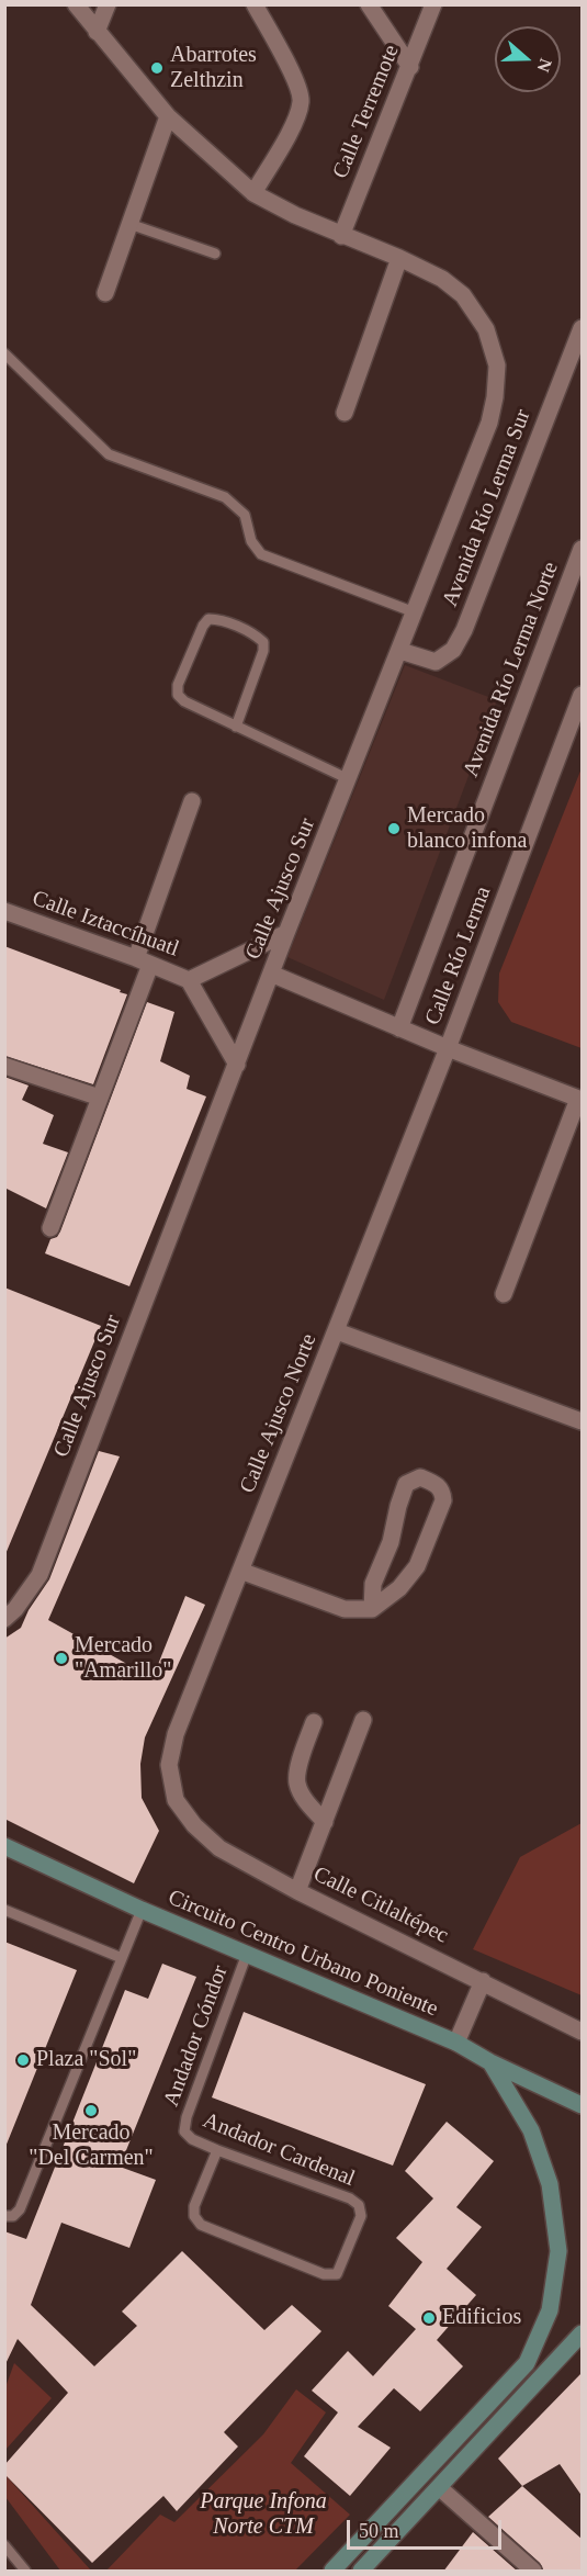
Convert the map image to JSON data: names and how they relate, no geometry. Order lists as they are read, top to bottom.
{
  "streets": {
    "main road": ["Circuito Centro Urbano Poniente"],
    "street": [
      "Calle Terremote",
      "Avenida Río Lerma Sur",
      "Avenida Río Lerma Norte",
      "Calle Ajusco Sur",
      "Calle Iztaccíhuatl",
      "Calle Río Lerma",
      "Calle Ajusco Norte",
      "Calle Citlaltépec"
    ],
    "lane": ["Andador Cóndor", "Andador Cardenal"]
  },
  "crossings": [
    ["Calle Terremote", "Calle Ajusco Sur"],
    ["Avenida Río Lerma Sur", "Calle Ajusco Sur"],
    ["Calle Ajusco Sur", "Calle Iztaccíhuatl"],
    ["Calle Río Lerma", "Calle Ajusco Norte"],
    ["Calle Ajusco Norte", "Calle Citlaltépec"],
    ["Circuito Centro Urbano Poniente", "Andador Cóndor"],
    ["Andador Cóndor", "Andador Cardenal"]
  ],
  "parks": ["Parque Infona Norte CTM"],
  "places": [
    "Abarrotes Zelthzin",
    "Mercado blanco infona",
    "Mercado \"Amarillo\"",
    "Plaza \"Sol\"",
    "Mercado \"Del Carmen\"",
    "Edificios"
  ],
  "scale_bar": "50 m",
  "north": "right"
}
